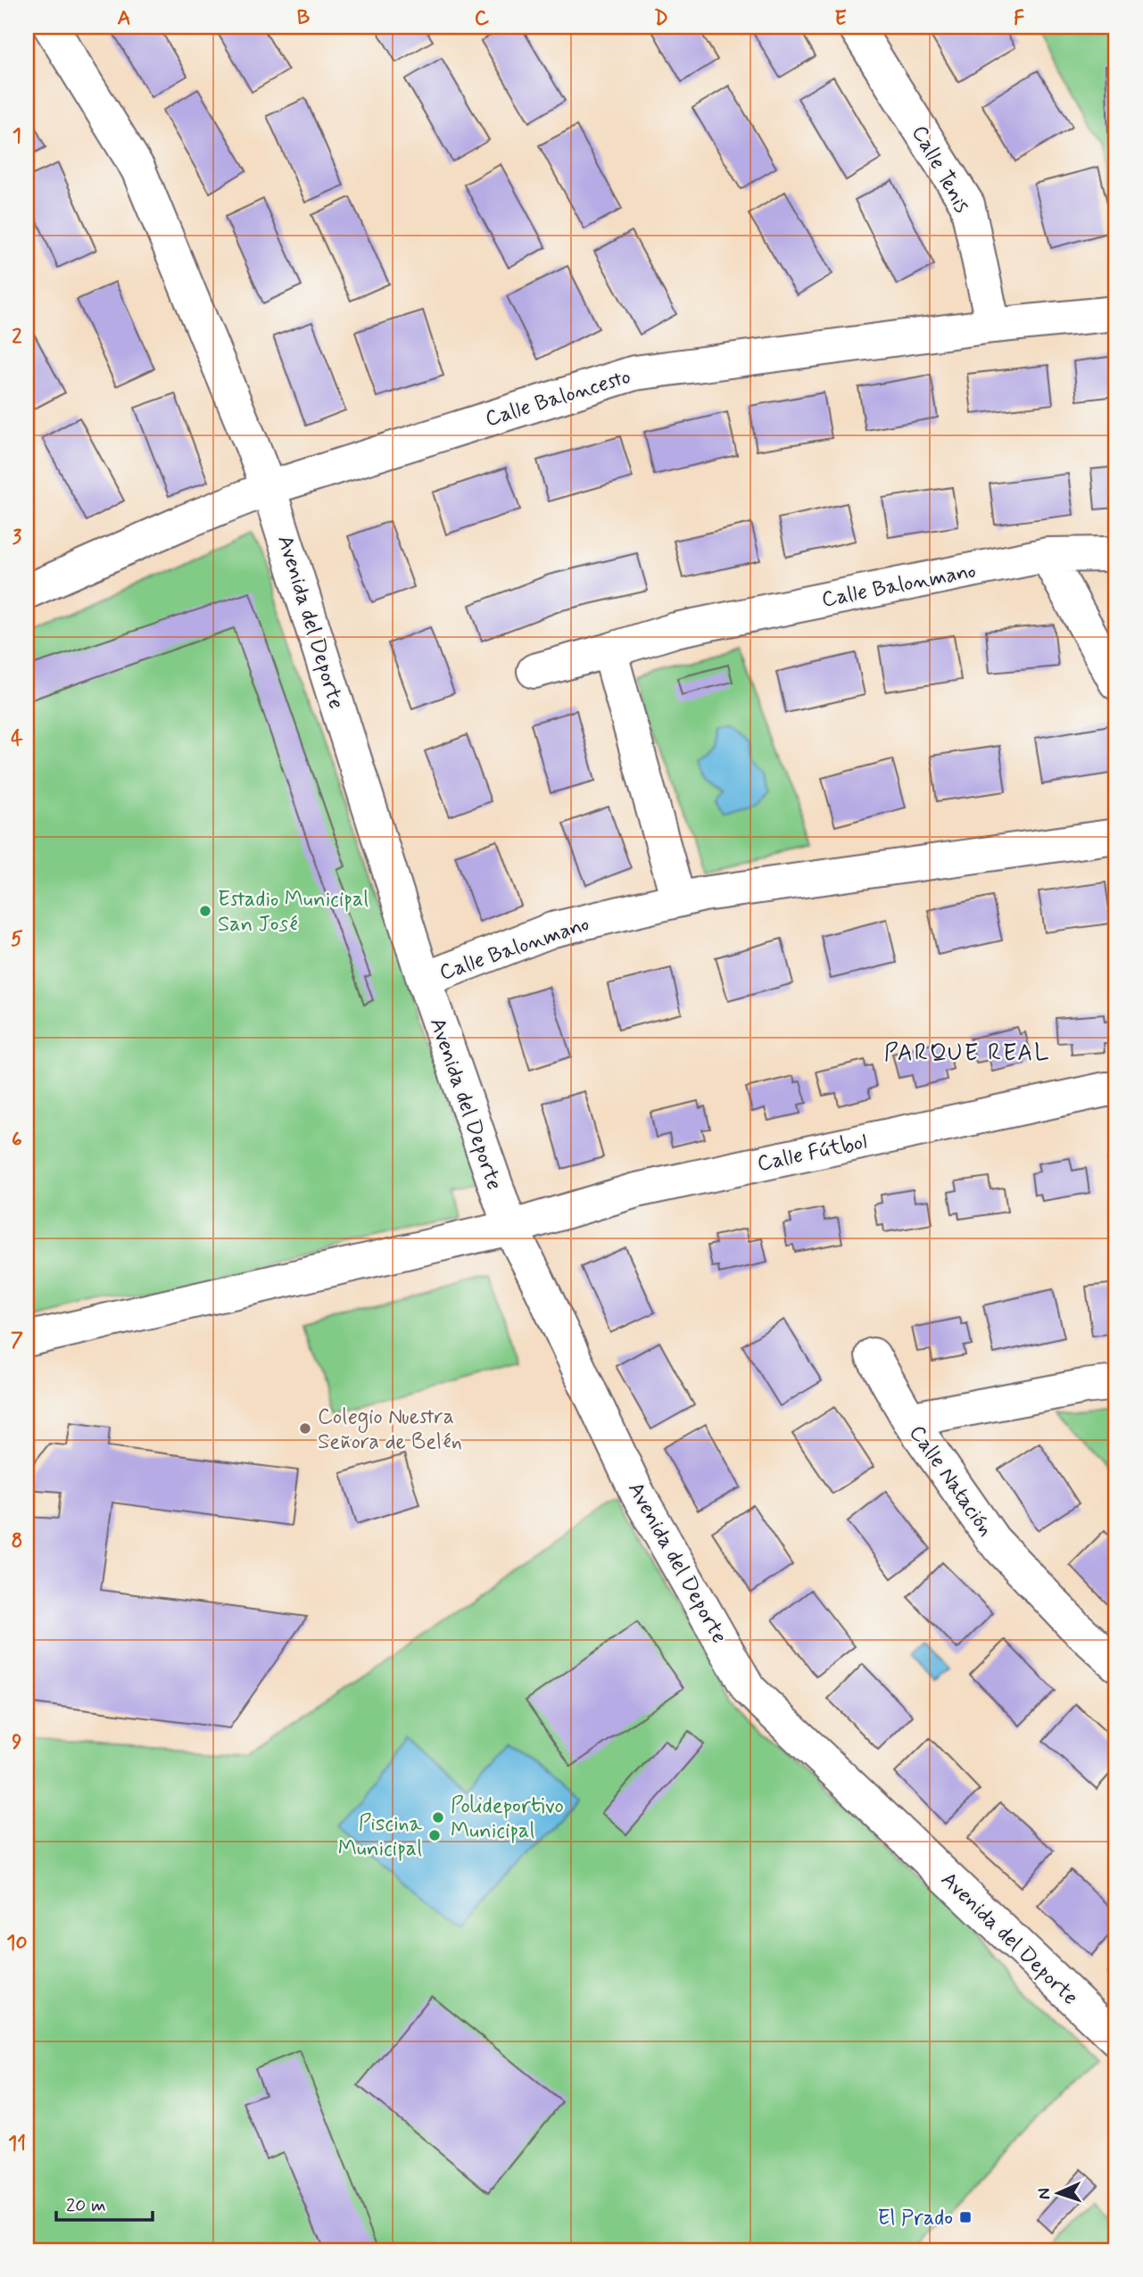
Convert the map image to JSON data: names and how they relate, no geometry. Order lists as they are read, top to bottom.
{
  "streets": {
    "street": [
      "Calle Tenis",
      "Calle Baloncesto",
      "Calle Balonmano",
      "Avenida del Deporte",
      "Calle Fútbol",
      "Calle Natación"
    ]
  },
  "crossings": [
    ["Calle Tenis", "Calle Baloncesto"],
    ["Calle Baloncesto", "Avenida del Deporte"],
    ["Calle Balonmano", "Avenida del Deporte"],
    ["Avenida del Deporte", "Calle Fútbol"]
  ],
  "districts": ["PARQUE REAL"],
  "places": {
    "other": [
      "Estadio Municipal San José",
      "Colegio Nuestra Señora de Belén",
      "Polideportivo Municipal",
      "Piscina Municipal"
    ],
    "transit": ["El Prado"]
  },
  "scale_bar": "20 m",
  "north": "left",
  "grid": {
    "columns": [
      "A",
      "B",
      "C",
      "D",
      "E",
      "F"
    ],
    "rows": [
      "1",
      "2",
      "3",
      "4",
      "5",
      "6",
      "7",
      "8",
      "9",
      "10",
      "11"
    ]
  }
}
